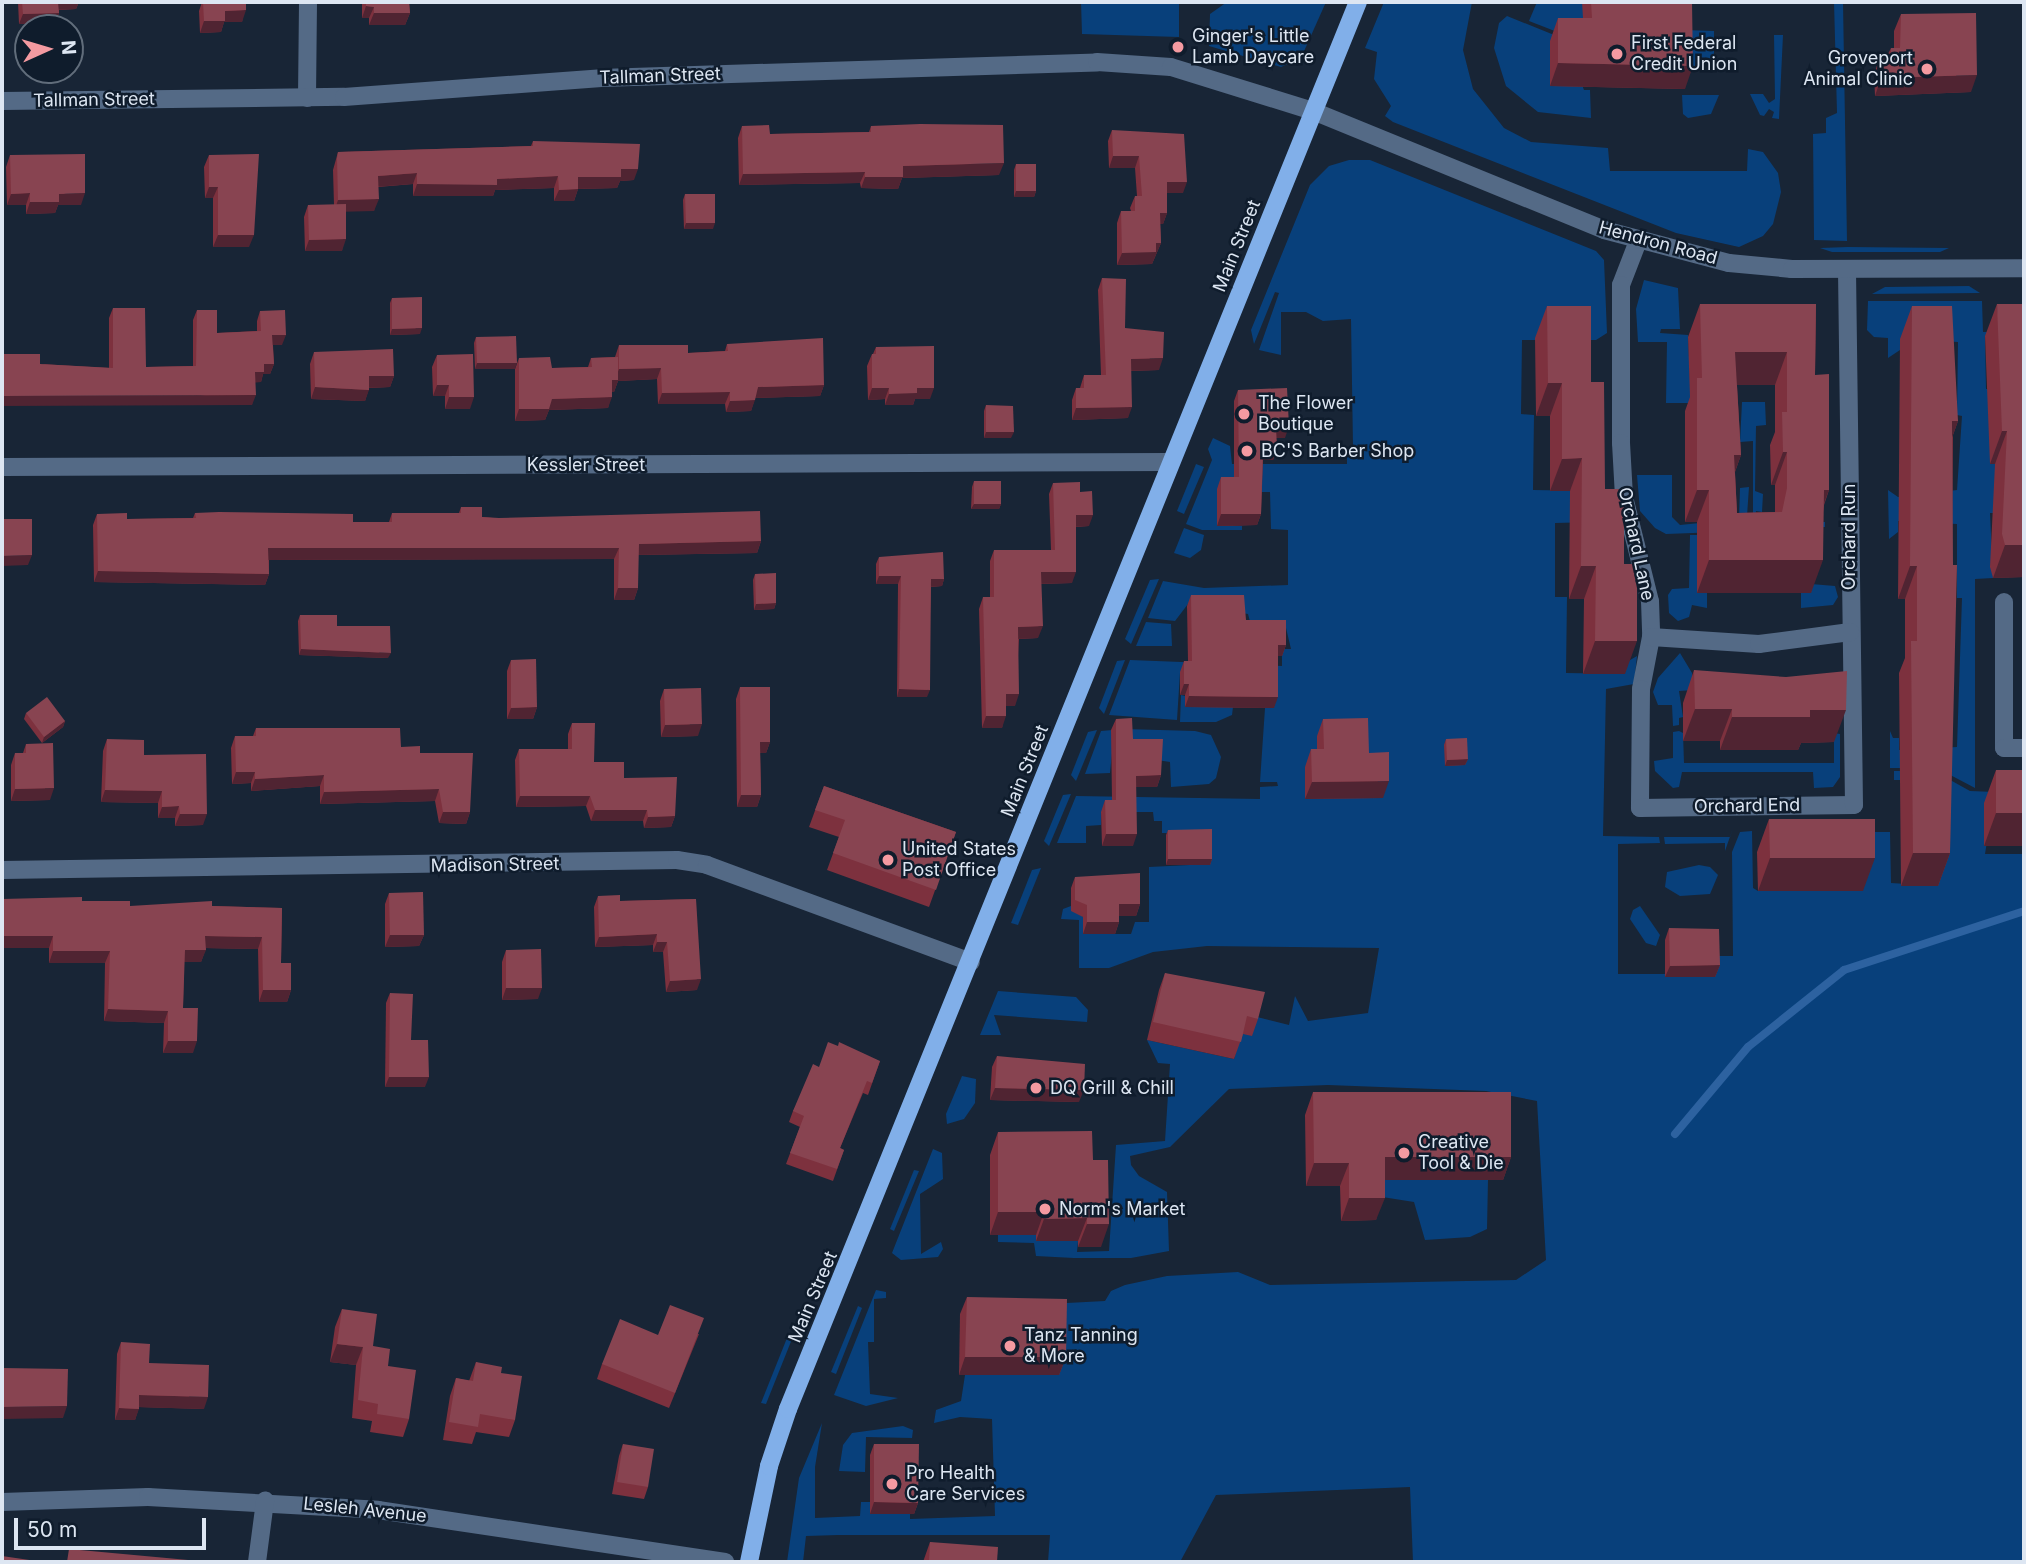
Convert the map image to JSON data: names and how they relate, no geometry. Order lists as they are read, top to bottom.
{
  "streets": {
    "main road": ["Main Street"],
    "street": [
      "Tallman Street",
      "Hendron Road",
      "Kessler Street",
      "Orchard Run",
      "Orchard Lane",
      "Orchard End",
      "Madison Street",
      "Lesleh Avenue"
    ]
  },
  "crossings": [
    ["Tallman Street", "Hendron Road"],
    ["Tallman Street", "Main Street"],
    ["Hendron Road", "Main Street"],
    ["Hendron Road", "Orchard Run"],
    ["Hendron Road", "Orchard Lane"],
    ["Main Street", "Kessler Street"],
    ["Main Street", "Madison Street"],
    ["Orchard Run", "Orchard End"],
    ["Orchard Lane", "Orchard End"]
  ],
  "places": [
    "Ginger's Little Lamb Daycare",
    "First Federal Credit Union",
    "Groveport Animal Clinic",
    "The Flower Boutique",
    "BC'S Barber Shop",
    "United States Post Office",
    "DQ Grill & Chill",
    "Creative Tool & Die",
    "Norm's Market",
    "Tanz Tanning & More",
    "Pro Health Care Services"
  ],
  "scale_bar": "50 m",
  "north": "right"
}
